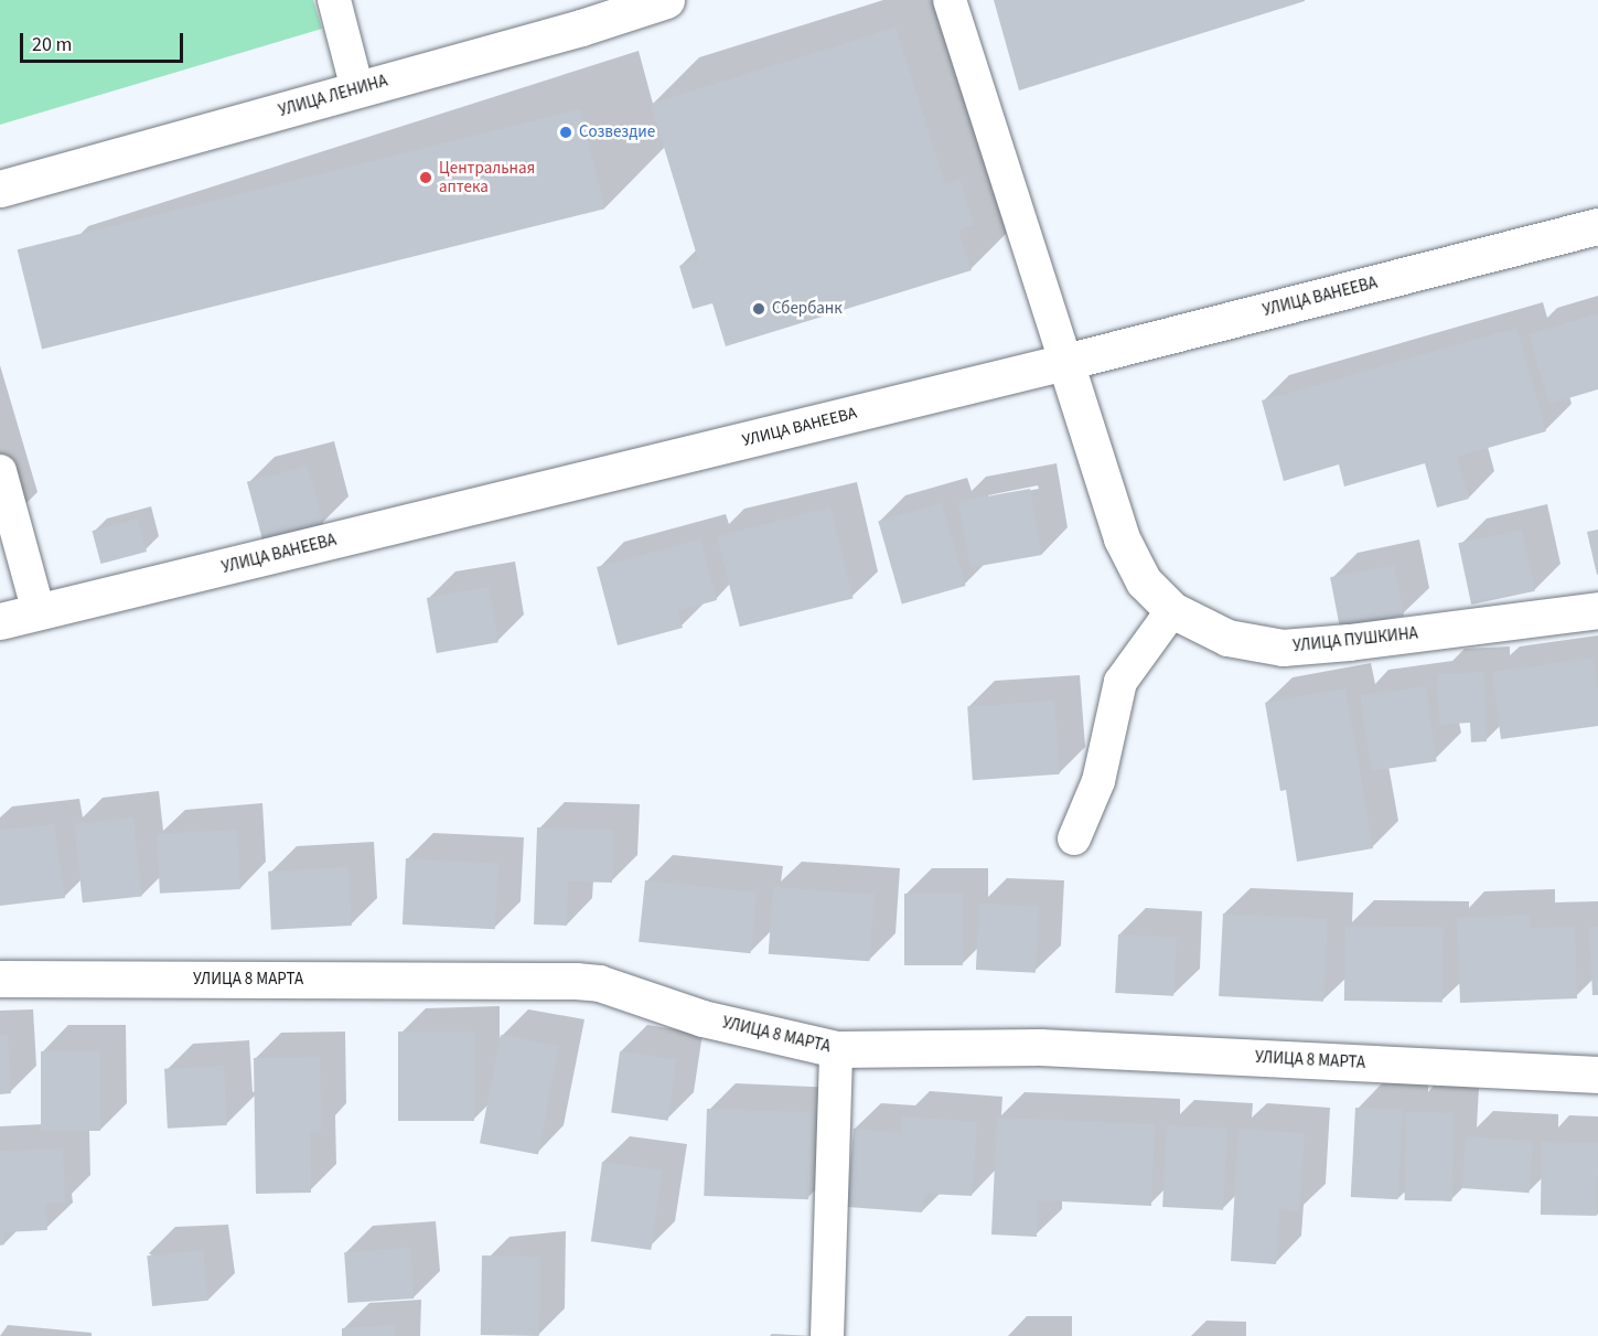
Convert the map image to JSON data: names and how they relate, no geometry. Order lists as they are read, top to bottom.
{
  "streets": {
    "street": [
      "УЛИЦА ЛЕНИНА",
      "УЛИЦА ВАНЕЕВА",
      "УЛИЦА ПУШКИНА",
      "УЛИЦА 8 МАРТА"
    ]
  },
  "places": ["Созвездие", "Центральная аптека", "Сбербанк"],
  "scale_bar": "20 m"
}
